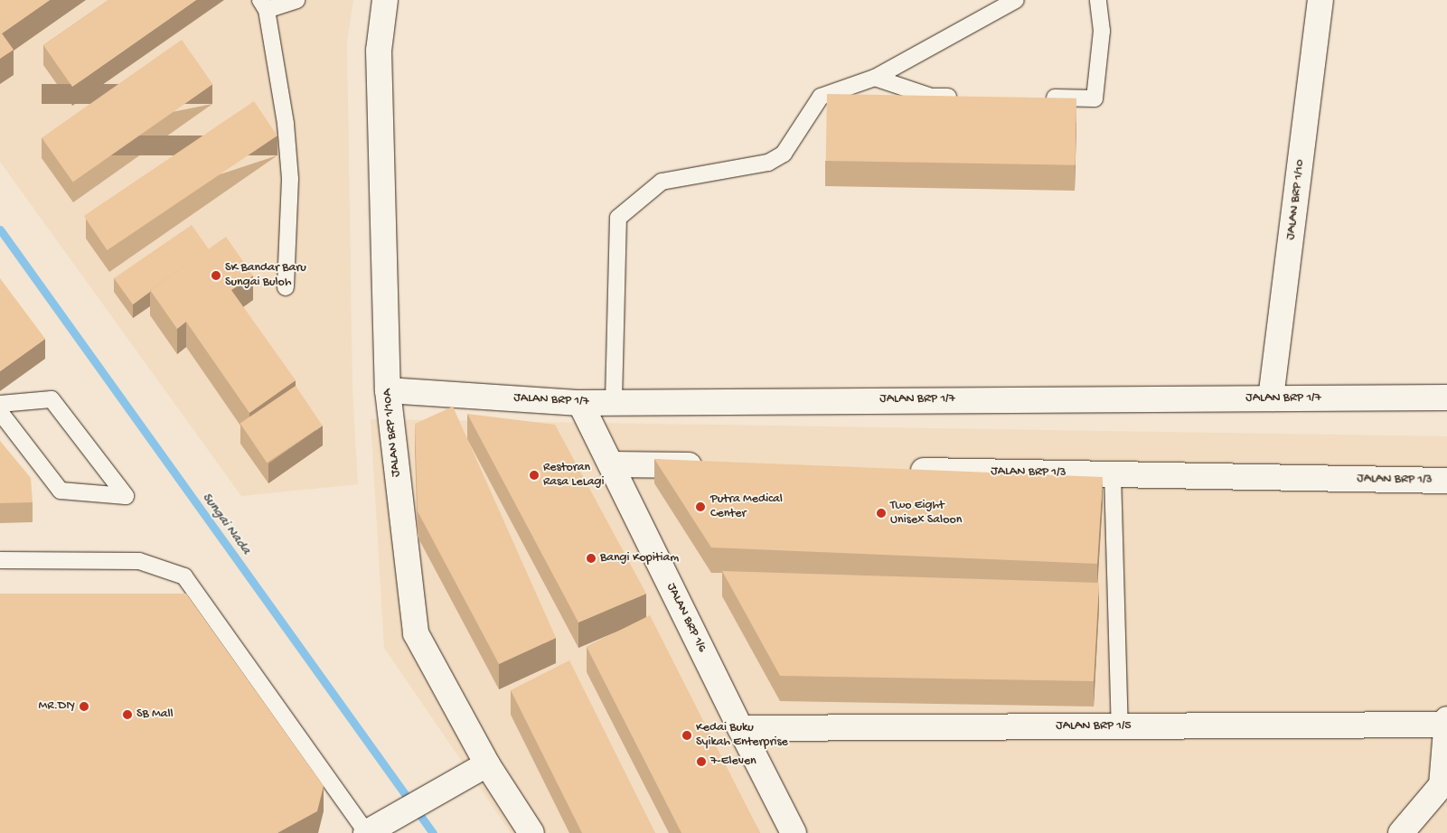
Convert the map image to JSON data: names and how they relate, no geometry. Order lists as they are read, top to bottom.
{
  "streets": {
    "street": [
      "JALAN BRP 1/10",
      "JALAN BRP 1/7",
      "JALAN BRP 1/10A",
      "JALAN BRP 1/3",
      "JALAN BRP 1/6",
      "JALAN BRP 1/5"
    ]
  },
  "crossings": [
    ["JALAN BRP 1/10", "JALAN BRP 1/7"],
    ["JALAN BRP 1/7", "JALAN BRP 1/10A"],
    ["JALAN BRP 1/7", "JALAN BRP 1/6"],
    ["JALAN BRP 1/6", "JALAN BRP 1/5"]
  ],
  "water": ["Sungai Nada"],
  "places": [
    "SK Bandar Baru Sungai Buloh",
    "Restoran Rasa LeLagi",
    "Putra Medical Center",
    "Two Eight Unisex Saloon",
    "Bangi Kopitiam",
    "MR.DIY",
    "SB Mall",
    "Kedai Buku Syikah Enterprise",
    "7-Eleven"
  ]
}
